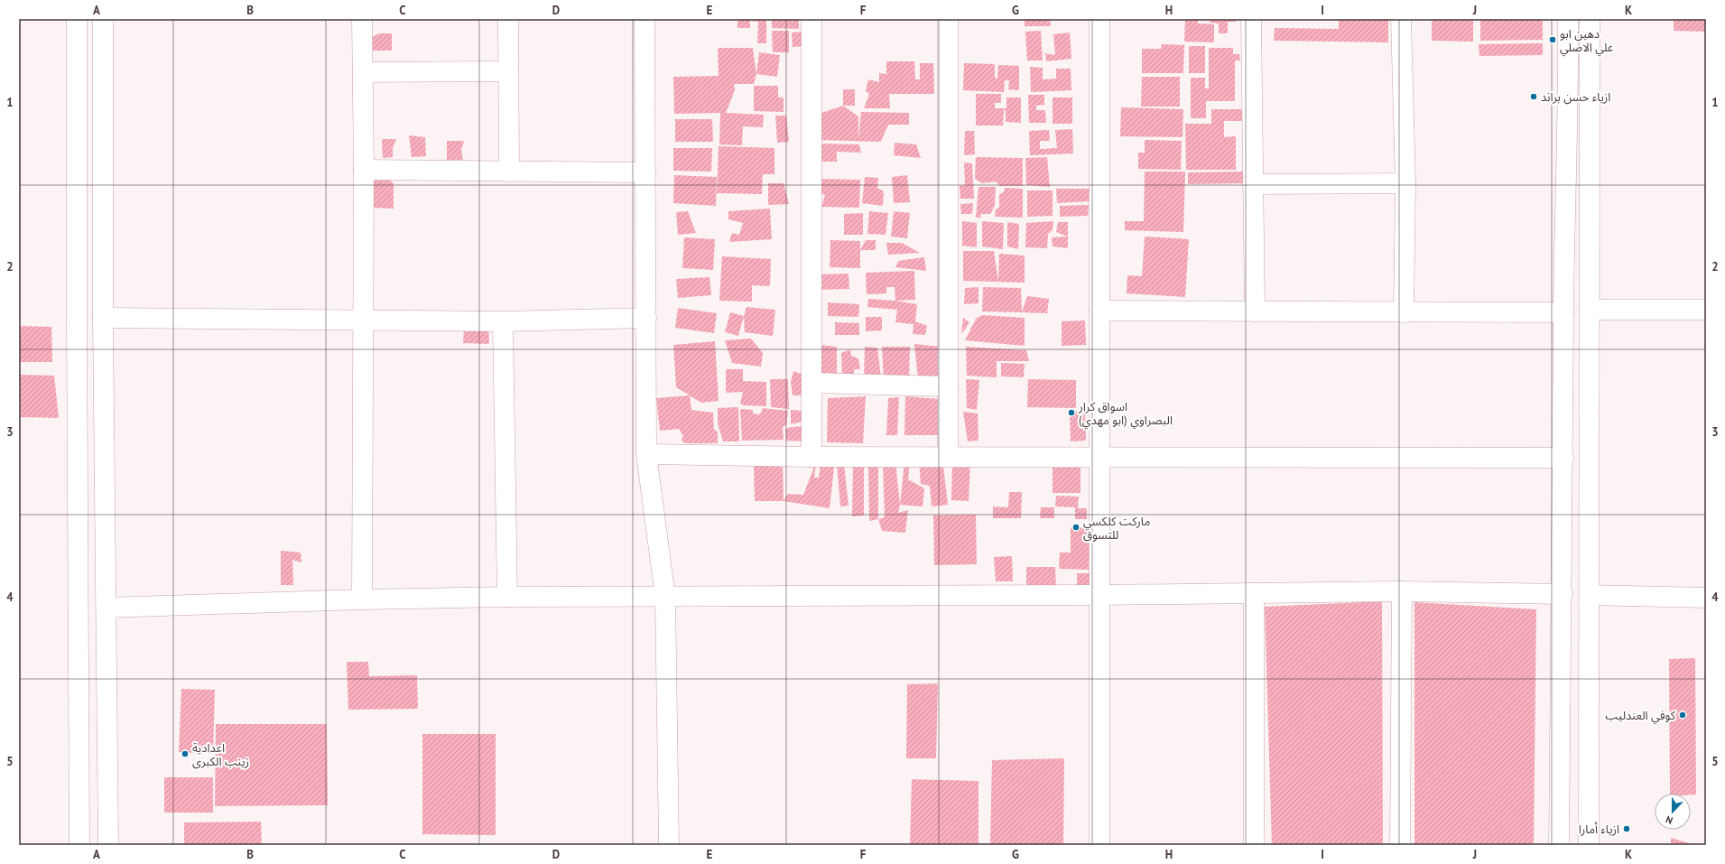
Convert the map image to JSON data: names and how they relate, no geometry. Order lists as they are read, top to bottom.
{
  "places": [
    "دهين ابو علي الاصلي",
    "ازياء حسن براند",
    "اسواق كرار البصراوي (ابو مهدي)",
    "ماركت كلكسي للتسوق",
    "كوفي العندليب",
    "اعدادية زينب الكبرى",
    "ازياء أمارا"
  ],
  "north": "bottom",
  "grid": {
    "columns": [
      "A",
      "B",
      "C",
      "D",
      "E",
      "F",
      "G",
      "H",
      "I",
      "J",
      "K"
    ],
    "rows": [
      "1",
      "2",
      "3",
      "4",
      "5"
    ]
  }
}
